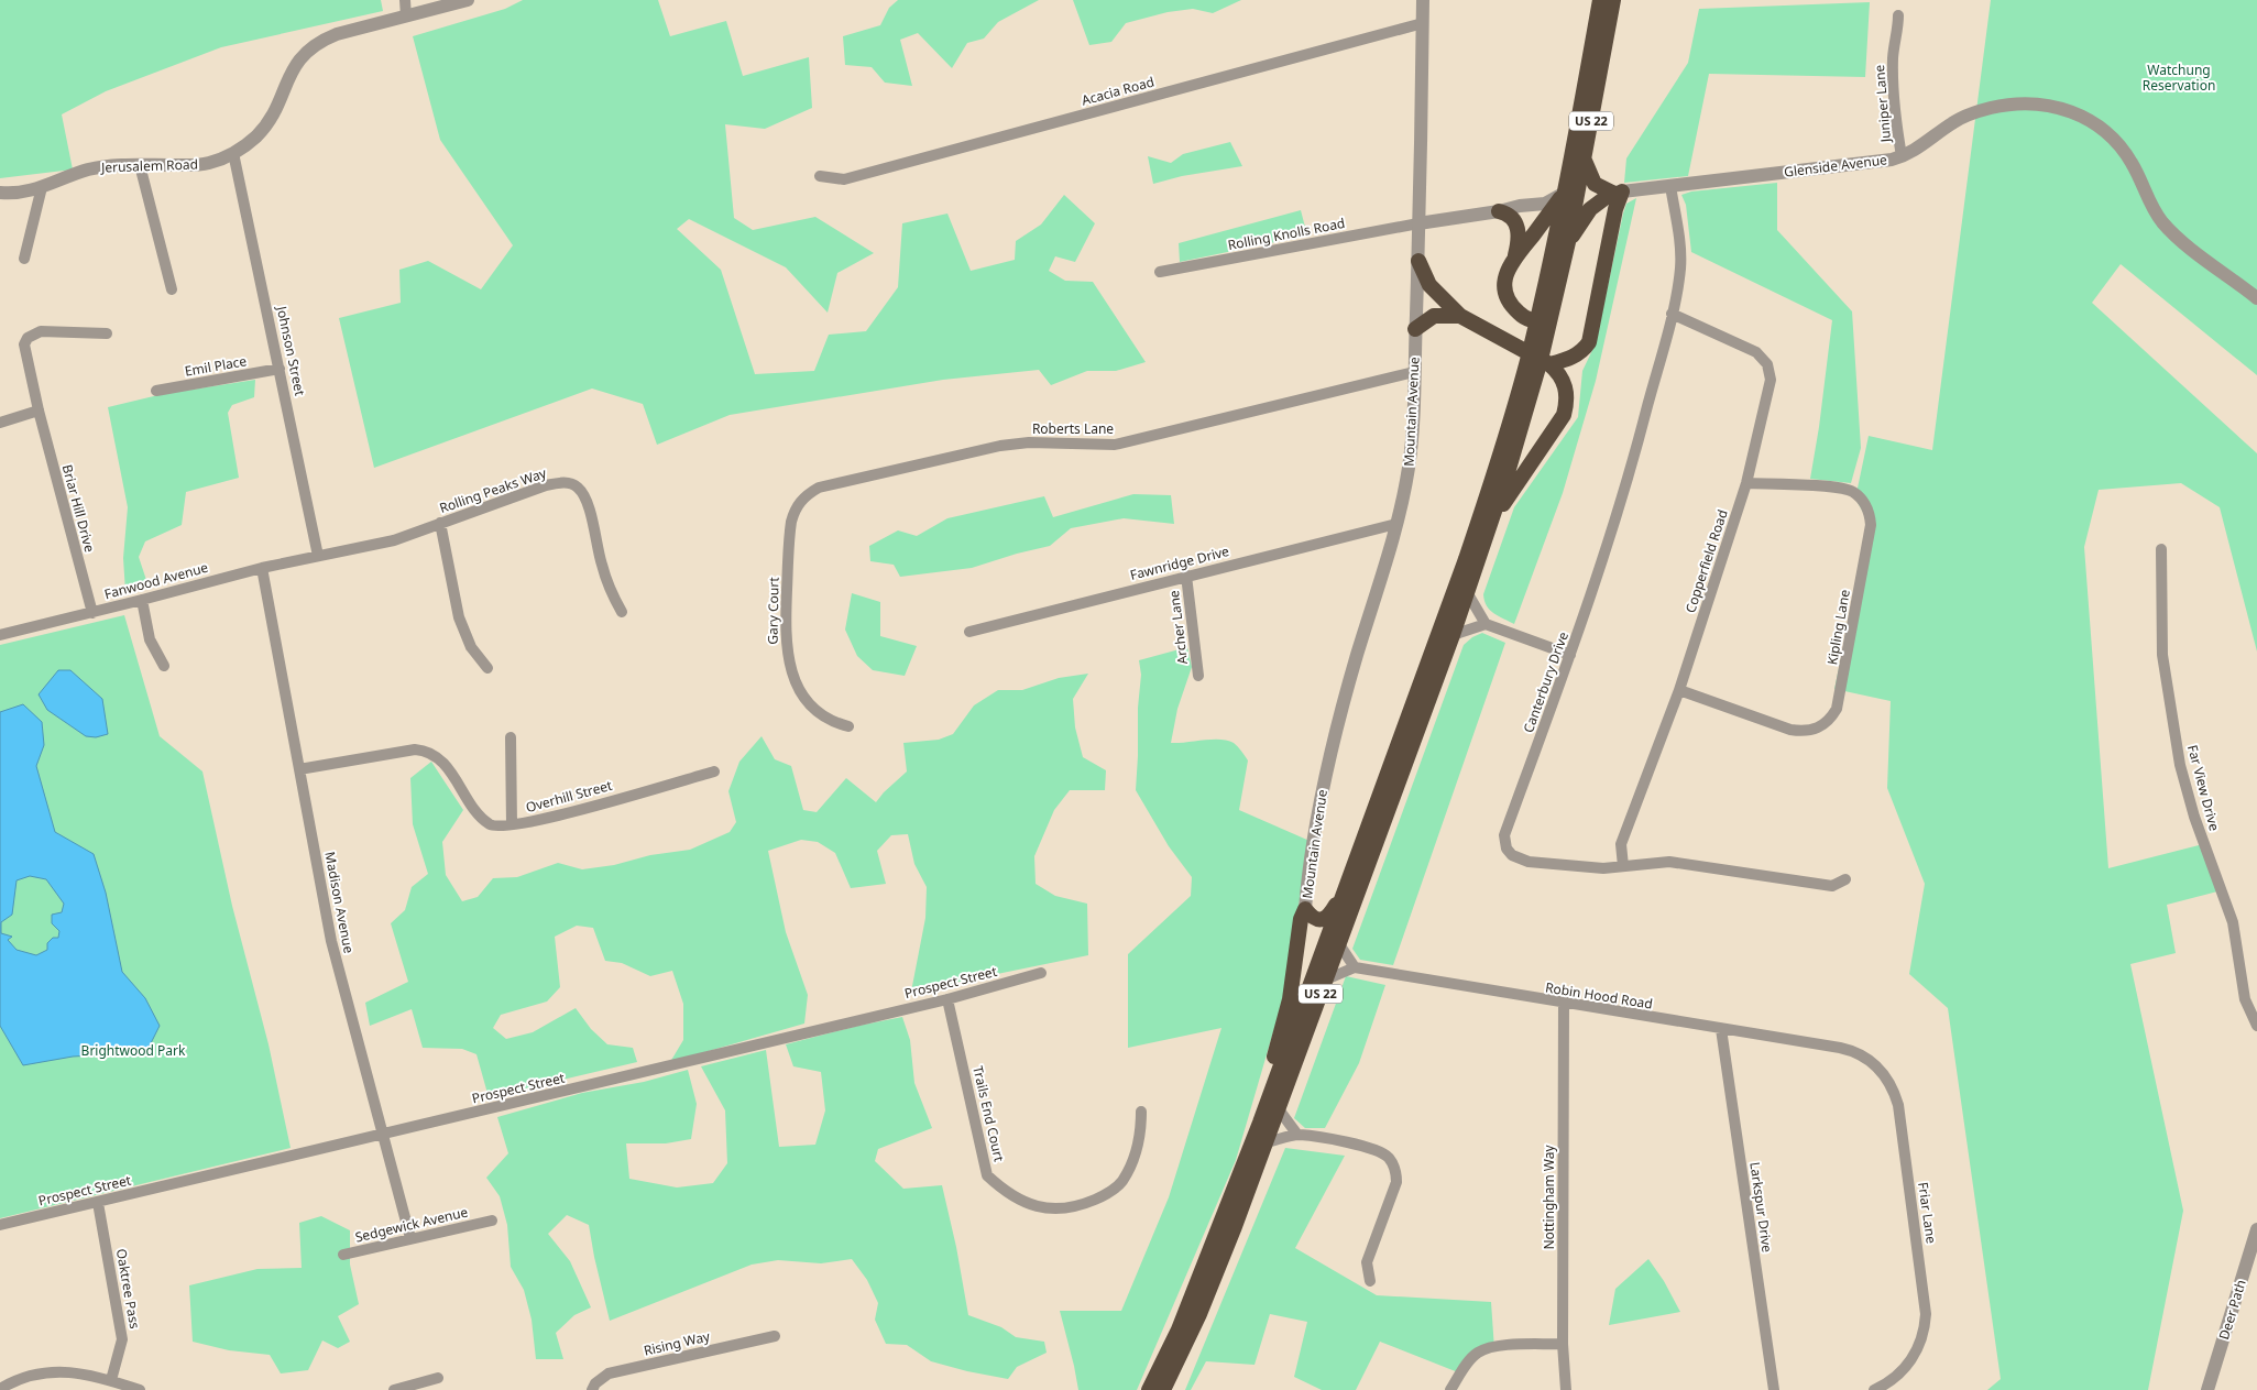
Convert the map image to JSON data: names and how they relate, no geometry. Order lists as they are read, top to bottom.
{
  "streets": {
    "highway": ["US 22"],
    "street": [
      "Acacia Road",
      "Juniper Lane",
      "Jerusalem Road",
      "Glenside Avenue",
      "Rolling Knolls Road",
      "Johnson Street",
      "Emil Place",
      "Mountain Avenue",
      "Roberts Lane",
      "Rolling Peaks Way",
      "Briar Hill Drive",
      "Copperfield Road",
      "Fawnridge Drive",
      "Fanwood Avenue",
      "Gary Court",
      "Archer Lane",
      "Kipling Lane",
      "Canterbury Drive",
      "Far View Drive",
      "Overhill Street",
      "Madison Avenue",
      "Prospect Street",
      "Robin Hood Road",
      "Trails End Court",
      "Nottingham Way",
      "Larkspur Drive",
      "Friar Lane",
      "Sedgewick Avenue",
      "Oaktree Pass",
      "Deer Path",
      "Rising Way"
    ]
  },
  "crossings": [
    ["Acacia Road", "Mountain Avenue"],
    ["Juniper Lane", "Glenside Avenue"],
    ["Jerusalem Road", "Johnson Street"],
    ["Glenside Avenue", "Canterbury Drive"],
    ["Rolling Knolls Road", "Mountain Avenue"],
    ["Johnson Street", "Emil Place"],
    ["Johnson Street", "Rolling Peaks Way"],
    ["Johnson Street", "Fanwood Avenue"],
    ["Mountain Avenue", "Roberts Lane"],
    ["Mountain Avenue", "Fawnridge Drive"],
    ["Roberts Lane", "Gary Court"],
    ["Rolling Peaks Way", "Fanwood Avenue"],
    ["Briar Hill Drive", "Fanwood Avenue"],
    ["Copperfield Road", "Kipling Lane"],
    ["Copperfield Road", "Canterbury Drive"],
    ["Fawnridge Drive", "Archer Lane"],
    ["Fanwood Avenue", "Madison Avenue"],
    ["Overhill Street", "Madison Avenue"],
    ["Madison Avenue", "Prospect Street"],
    ["Madison Avenue", "Sedgewick Avenue"],
    ["Prospect Street", "Trails End Court"],
    ["Prospect Street", "Oaktree Pass"],
    ["Robin Hood Road", "Nottingham Way"],
    ["Robin Hood Road", "Larkspur Drive"],
    ["Robin Hood Road", "Friar Lane"]
  ],
  "parks": ["Watchung Reservation", "Brightwood Park"]
}
